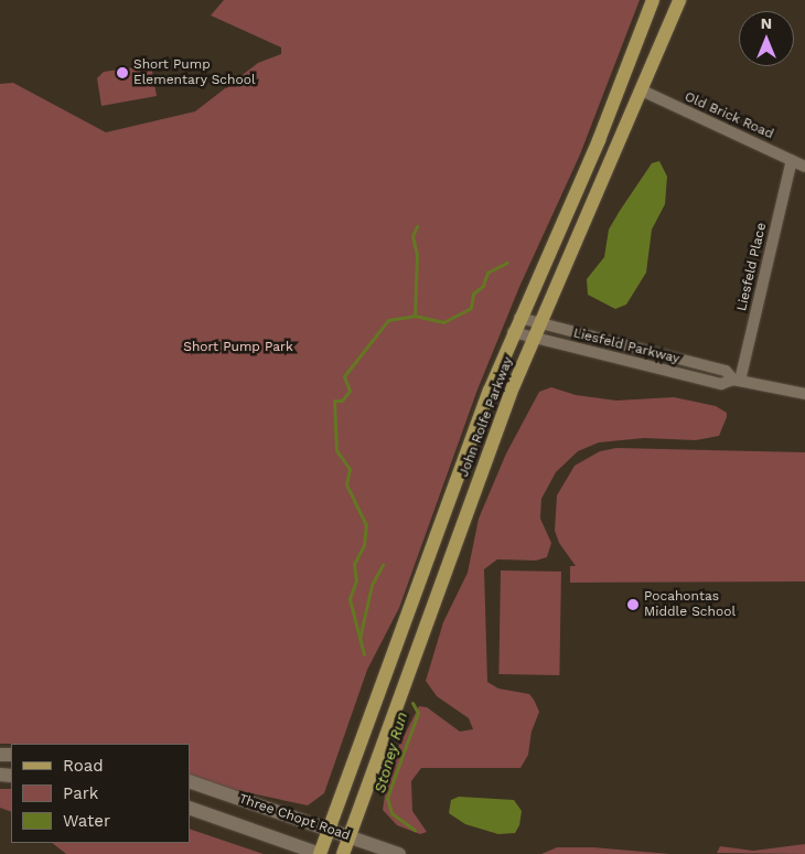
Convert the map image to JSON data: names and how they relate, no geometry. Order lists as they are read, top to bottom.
{
  "streets": {
    "main road": ["John Rolfe Parkway", "Three Chopt Road"],
    "street": ["Old Brick Road", "Liesfeld Place", "Liesfeld Parkway"]
  },
  "crossings": [
    ["Old Brick Road", "Liesfeld Place"],
    ["Old Brick Road", "John Rolfe Parkway"],
    ["Liesfeld Place", "Liesfeld Parkway"],
    ["Liesfeld Parkway", "John Rolfe Parkway"],
    ["John Rolfe Parkway", "Three Chopt Road"]
  ],
  "water": ["Stoney Run"],
  "parks": ["Short Pump Park"],
  "places": ["Short Pump Elementary School", "Pocahontas Middle School"],
  "legend": ["Road", "Park", "Water"],
  "north": "top"
}
